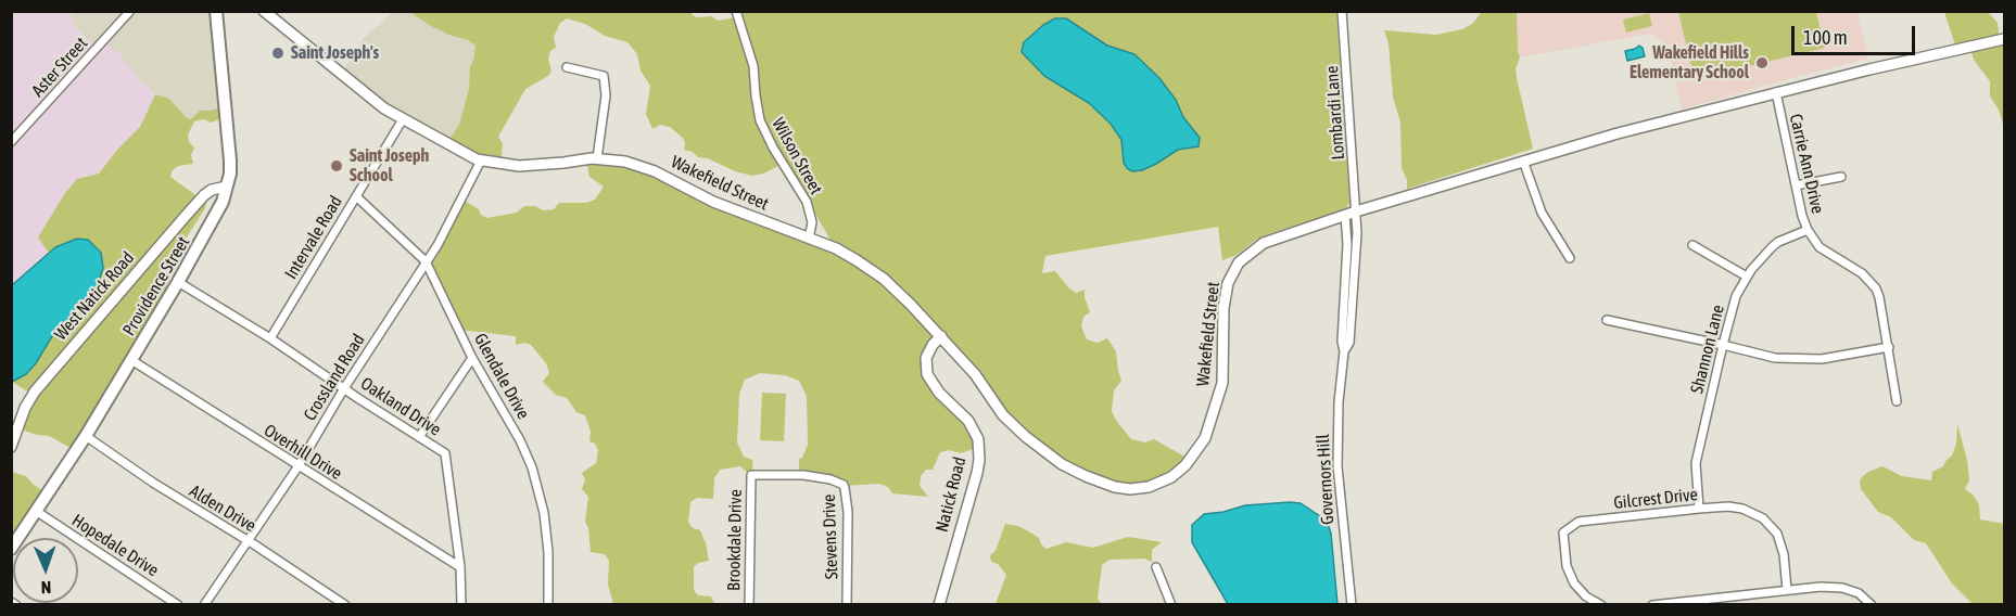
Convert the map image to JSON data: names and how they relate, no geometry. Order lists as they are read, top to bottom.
{
  "streets": {
    "main road": ["Providence Street"],
    "street": [
      "Aster Street",
      "Lombardi Lane",
      "Wilson Street",
      "Carrie Ann Drive",
      "Wakefield Street",
      "Intervale Road",
      "West Natick Road",
      "Shannon Lane",
      "Glendale Drive",
      "Crossland Road",
      "Oakland Drive",
      "Overhill Drive",
      "Governors Hill",
      "Natick Road",
      "Gilcrest Drive",
      "Alden Drive",
      "Stevens Drive",
      "Brookdale Drive",
      "Hopedale Drive"
    ]
  },
  "crossings": [
    ["Lombardi Lane", "Wakefield Street"],
    ["Lombardi Lane", "Governors Hill"],
    ["Wilson Street", "Wakefield Street"],
    ["Carrie Ann Drive", "Wakefield Street"],
    ["Carrie Ann Drive", "Shannon Lane"],
    ["Wakefield Street", "Intervale Road"],
    ["Wakefield Street", "Crossland Road"],
    ["Wakefield Street", "Governors Hill"],
    ["Wakefield Street", "Natick Road"],
    ["Intervale Road", "Glendale Drive"],
    ["Intervale Road", "Oakland Drive"],
    ["Providence Street", "West Natick Road"],
    ["Providence Street", "Oakland Drive"],
    ["Providence Street", "Overhill Drive"],
    ["Providence Street", "Alden Drive"],
    ["Providence Street", "Hopedale Drive"],
    ["Shannon Lane", "Gilcrest Drive"],
    ["Glendale Drive", "Crossland Road"],
    ["Crossland Road", "Oakland Drive"],
    ["Crossland Road", "Overhill Drive"],
    ["Crossland Road", "Alden Drive"],
    ["Oakland Drive", "Overhill Drive"],
    ["Stevens Drive", "Brookdale Drive"]
  ],
  "places": ["Saint Joseph's", "Wakefield Hills Elementary School", "Saint Joseph School"],
  "scale_bar": "100 m",
  "north": "bottom"
}
